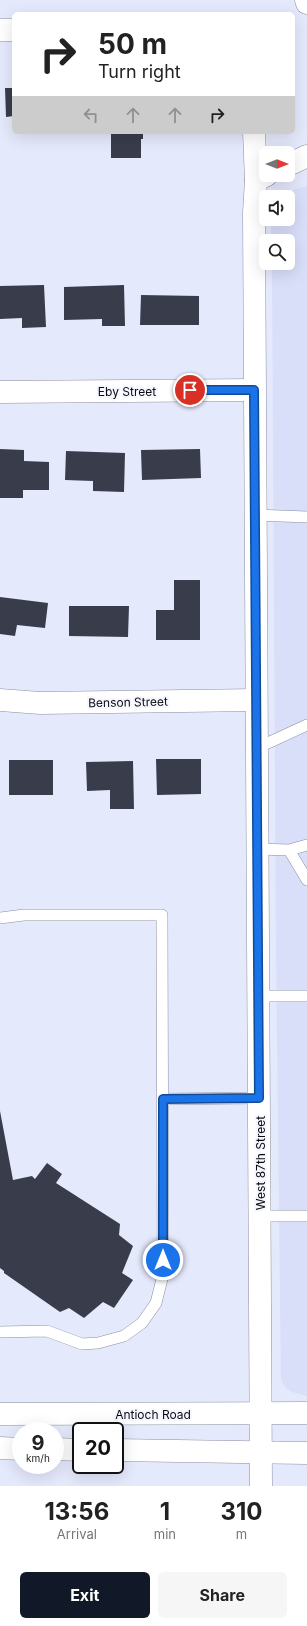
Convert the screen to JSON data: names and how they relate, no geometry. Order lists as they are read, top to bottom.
{
  "streets": {
    "street": [
      "Eby Street",
      "Benson Street",
      "West 87th Street",
      "Antioch Road"
    ]
  },
  "crossings": [
    ["Eby Street", "West 87th Street"],
    ["Benson Street", "West 87th Street"],
    ["West 87th Street", "Antioch Road"]
  ],
  "north": "right",
  "page": {
    "turn": ["50 m", "Turn right"],
    "speed": "9 km/h",
    "limit": "20",
    "eta": [
      "13:56",
      "Arrival",
      "1",
      "min",
      "310",
      "m"
    ],
    "buttons": ["Exit", "Share"]
  }
}
